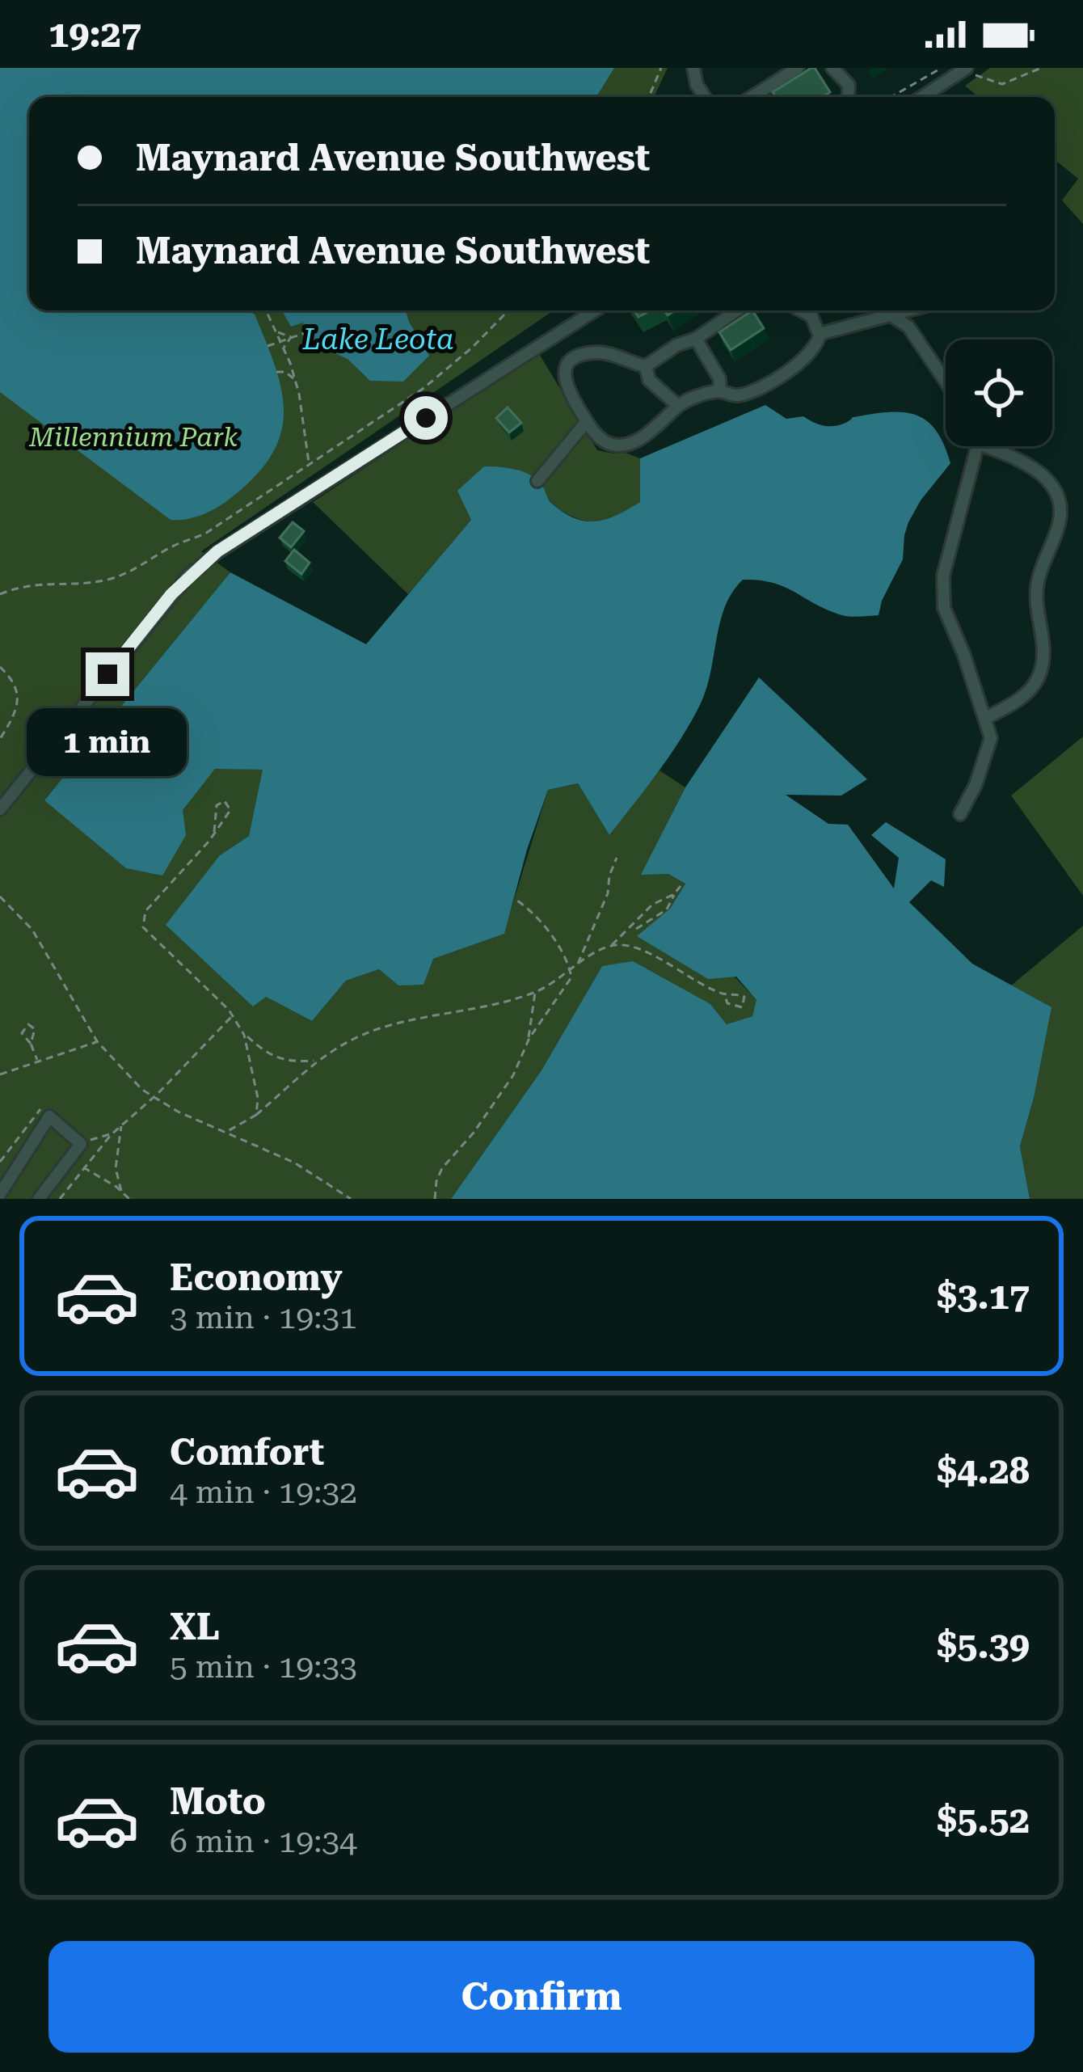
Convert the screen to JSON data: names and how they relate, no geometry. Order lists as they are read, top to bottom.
{
  "water": ["Lake Leota"],
  "parks": ["Millennium Park"],
  "page": {
    "status": "19:27",
    "banner": ["Maynard Avenue Southwest", "Maynard Avenue Southwest"],
    "bubble": "1 min",
    "list": [
      {
        "name": "Economy",
        "note": "3 min · 19:31",
        "value": "$3.17"
      },
      {
        "name": "Comfort",
        "note": "4 min · 19:32",
        "value": "$4.28"
      },
      {
        "name": "XL",
        "note": "5 min · 19:33",
        "value": "$5.39"
      },
      {
        "name": "Moto",
        "note": "6 min · 19:34",
        "value": "$5.52"
      }
    ],
    "buttons": "Confirm"
  }
}
